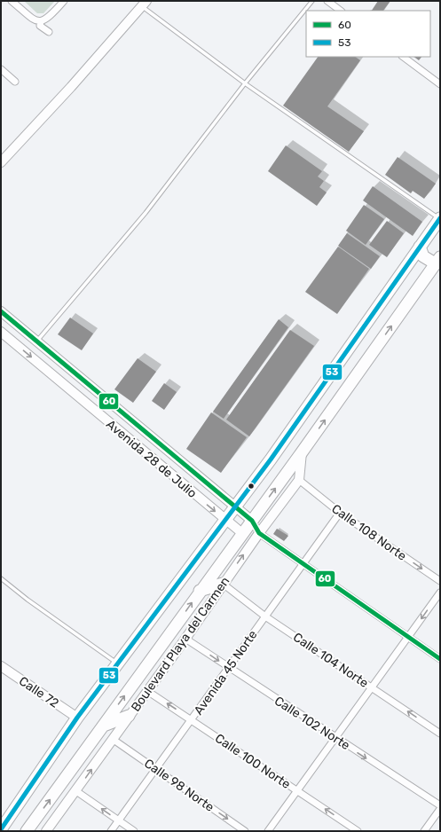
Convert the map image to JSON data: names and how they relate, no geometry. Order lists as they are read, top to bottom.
{
  "streets": {
    "main road": ["Avenida 28 de Julio", "Boulevard Playa del Carmen", "Calle 72"],
    "street": [
      "Calle 108 Norte",
      "Calle 104 Norte",
      "Avenida 45 Norte",
      "Calle 102 Norte",
      "Calle 100 Norte",
      "Calle 98 Norte"
    ]
  },
  "crossings": [
    ["Calle 108 Norte", "Boulevard Playa del Carmen"],
    ["Calle 108 Norte", "Avenida 45 Norte"],
    ["Boulevard Playa del Carmen", "Calle 104 Norte"],
    ["Boulevard Playa del Carmen", "Calle 102 Norte"],
    ["Boulevard Playa del Carmen", "Calle 100 Norte"],
    ["Boulevard Playa del Carmen", "Calle 98 Norte"],
    ["Calle 104 Norte", "Avenida 45 Norte"],
    ["Avenida 45 Norte", "Calle 102 Norte"],
    ["Avenida 45 Norte", "Calle 100 Norte"],
    ["Avenida 45 Norte", "Calle 98 Norte"]
  ],
  "one_way": [
    "Calle 108 Norte",
    "Calle 102 Norte",
    "Calle 100 Norte",
    "Calle 98 Norte"
  ],
  "lines": ["transit line 53", "transit line 60"],
  "legend": ["60", "53"]
}
